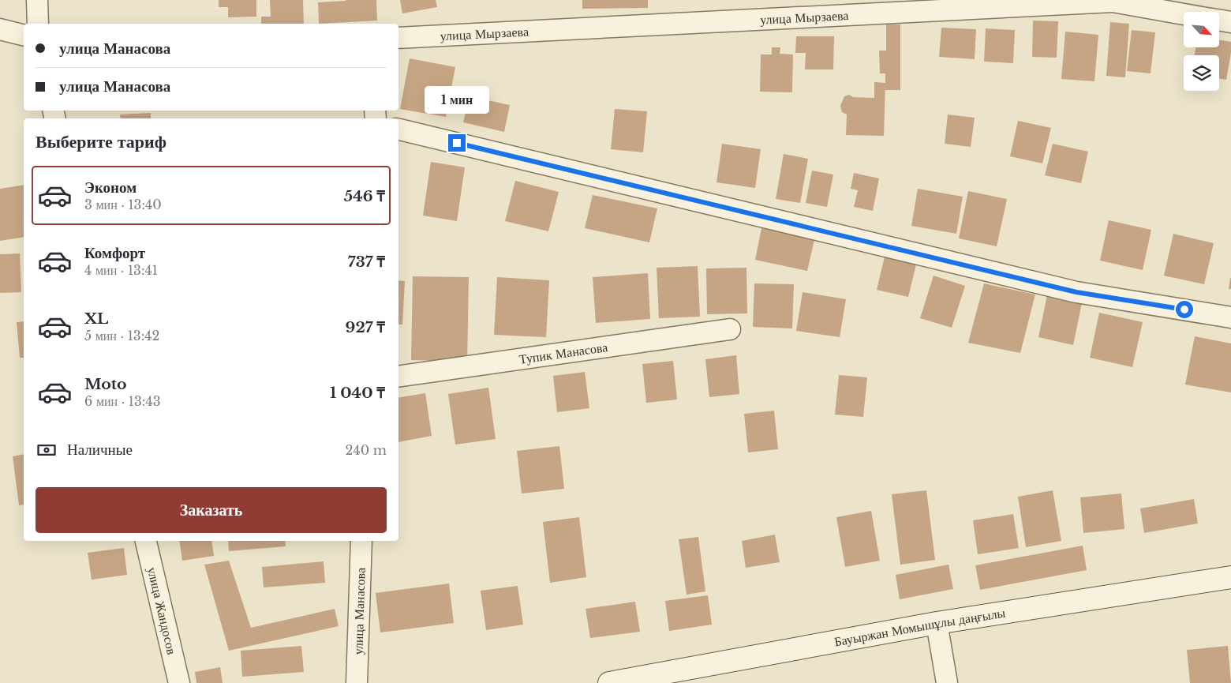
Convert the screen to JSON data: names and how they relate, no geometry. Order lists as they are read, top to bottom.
{
  "streets": {
    "main road": ["Бауыржан Момышұлы даңғылы"],
    "street": [
      "улица Мырзаева",
      "Тупик Манасова",
      "улица Жандосов",
      "улица Манасова"
    ]
  },
  "north": "bottom right",
  "page": {
    "banner": ["улица Манасова", "улица Манасова"],
    "bubble": "1 мин",
    "heading": "Выберите тариф",
    "list": [
      {
        "name": "Эконом",
        "note": "3 мин · 13:40",
        "value": "546 ₸"
      },
      {
        "name": "Комфорт",
        "note": "4 мин · 13:41",
        "value": "737 ₸"
      },
      {
        "name": "XL",
        "note": "5 мин · 13:42",
        "value": "927 ₸"
      },
      {
        "name": "Moto",
        "note": "6 мин · 13:43",
        "value": "1 040 ₸"
      }
    ],
    "pay": ["Наличные", "240 m"],
    "buttons": "Заказать"
  }
}
